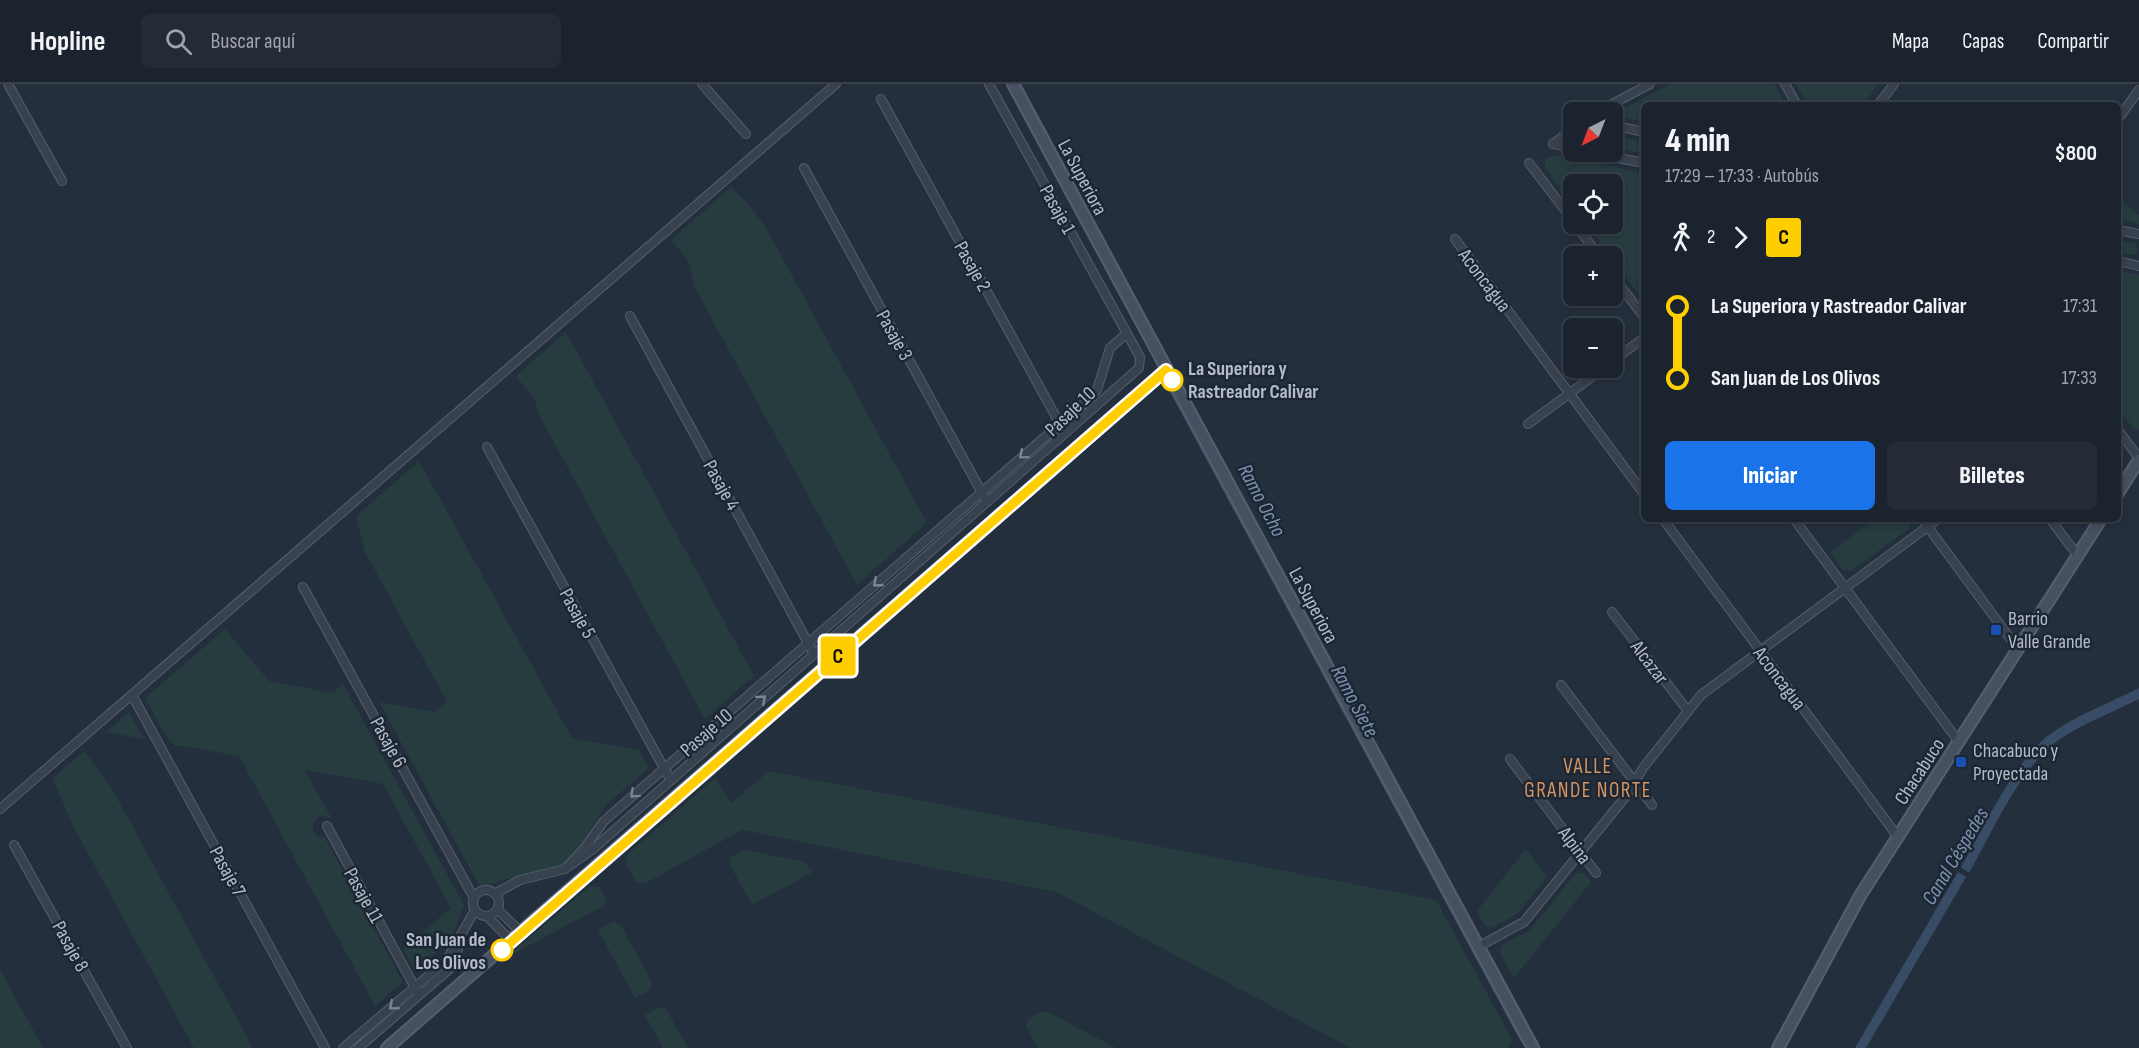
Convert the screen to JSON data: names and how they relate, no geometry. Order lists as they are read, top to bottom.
{
  "streets": {
    "street": [
      "La Superiora",
      "Pasaje 1",
      "Pasaje 2",
      "Aconcagua",
      "Pasaje 3",
      "Pasaje 10",
      "Pasaje 4",
      "Pasaje 5",
      "Alcazar",
      "Pasaje 6",
      "Chacabuco",
      "Alpina",
      "Pasaje 7",
      "Pasaje 11",
      "Pasaje 8"
    ]
  },
  "crossings": [
    ["Pasaje 1", "Pasaje 10"],
    ["Pasaje 2", "Pasaje 10"],
    ["Aconcagua", "Chacabuco"],
    ["Pasaje 3", "Pasaje 10"],
    ["Pasaje 10", "Pasaje 4"],
    ["Pasaje 10", "Pasaje 5"],
    ["Pasaje 10", "Pasaje 6"]
  ],
  "districts": ["VALLE GRANDE NORTE"],
  "water": ["Ramo Ocho", "Ramo Siete", "Canal Céspedes"],
  "places": {
    "other": ["La Superiora y Rastreador Calivar", "San Juan de Los Olivos"],
    "transit": ["Barrio Valle Grande", "Chacabuco y Proyectada"]
  },
  "lines": ["bus line C"],
  "north": "bottom left",
  "page": {
    "header": "Hopline",
    "search": "Buscar aquí",
    "nav": ["Mapa", "Capas", "Compartir"],
    "on_map": "C",
    "map_buttons": ["+", "−"],
    "heading": ["4 min", "17:29 – 17:33 · Autobús", "$800"],
    "legs": ["2", "C"],
    "list": [
      {
        "name": "La Superiora y Rastreador Calivar",
        "value": "17:31"
      },
      {
        "name": "San Juan de Los Olivos",
        "value": "17:33"
      }
    ],
    "buttons": ["Iniciar", "Billetes"]
  }
}
